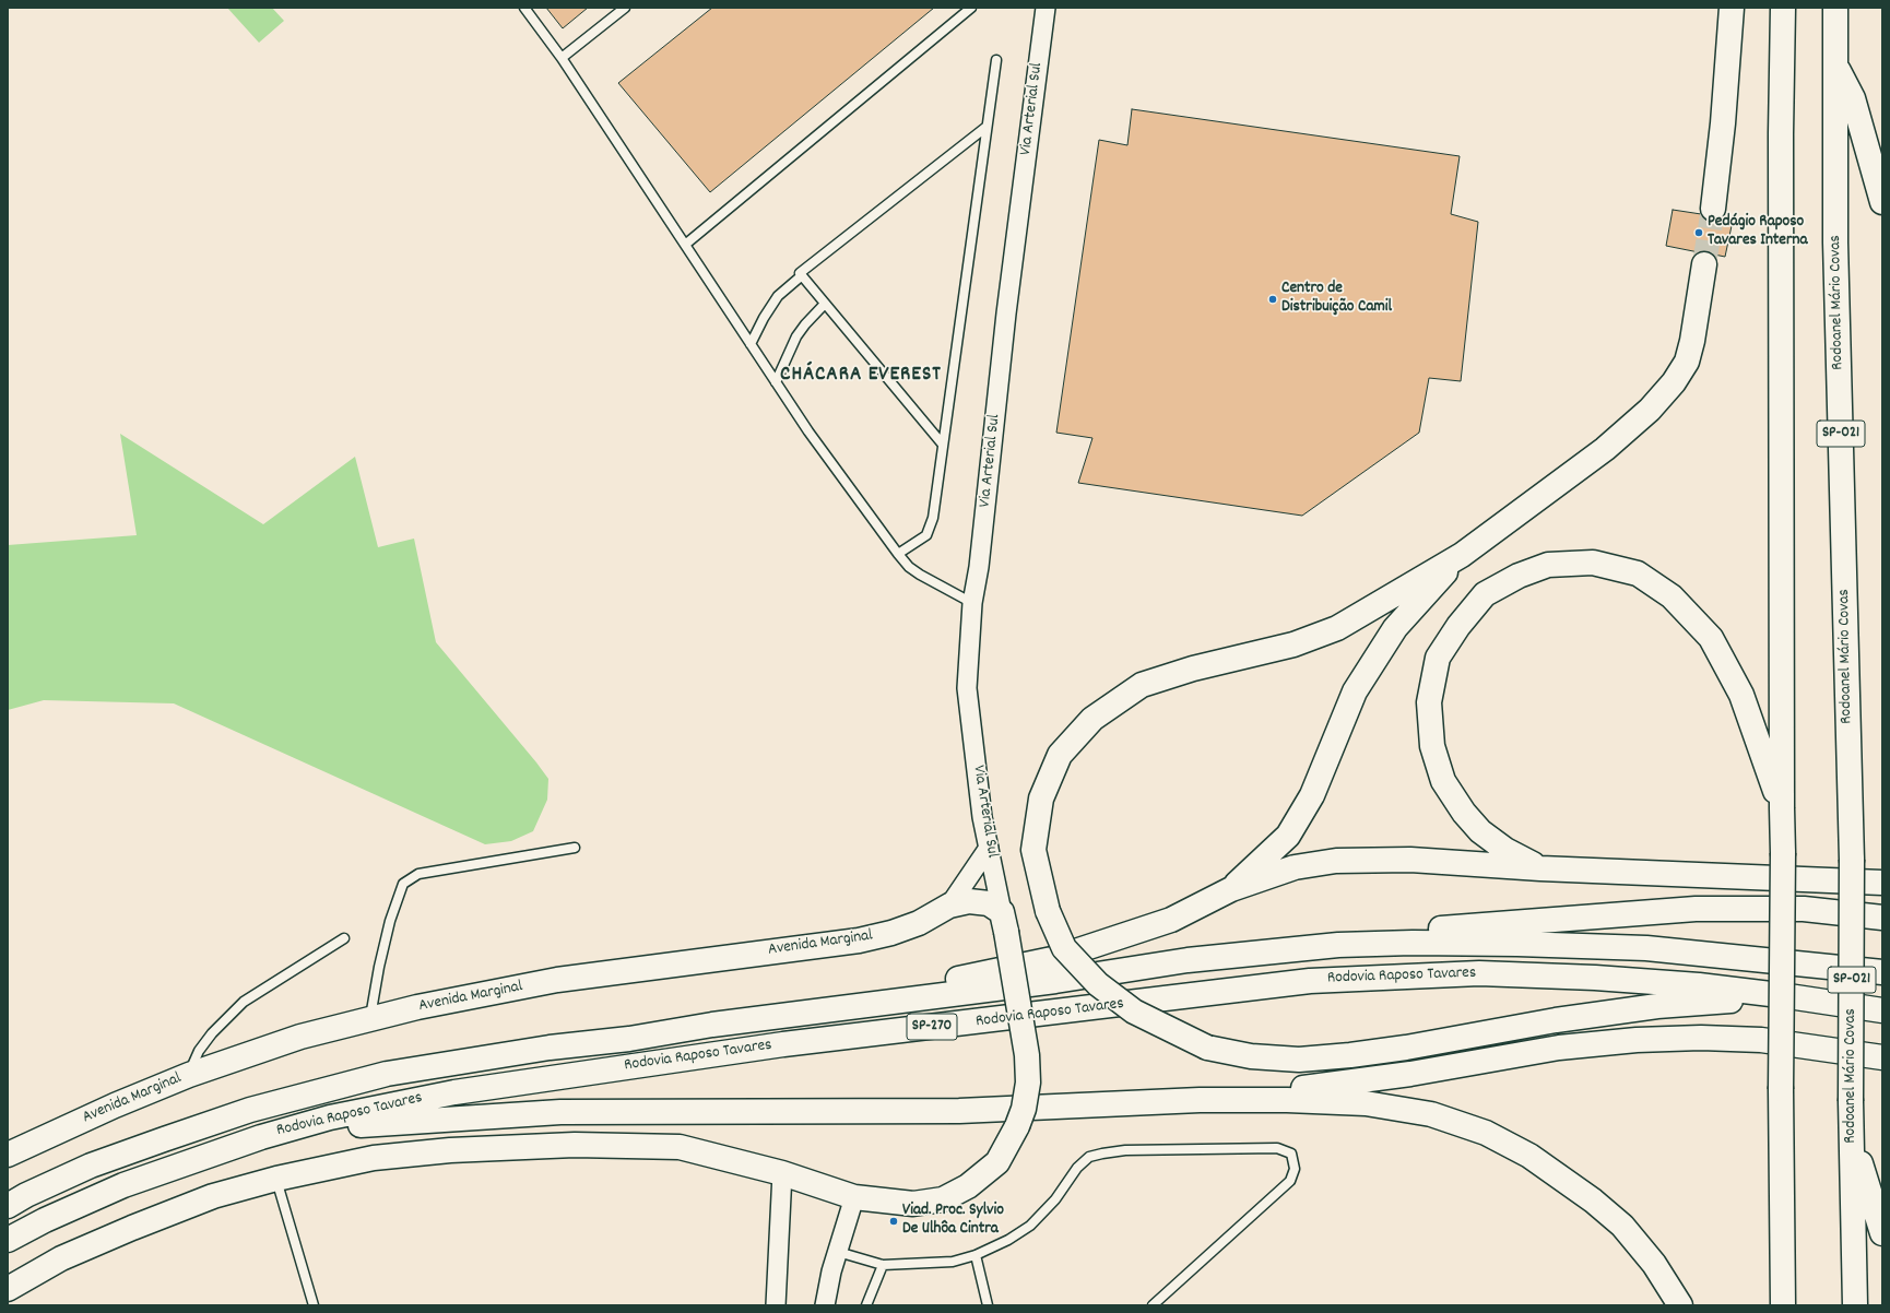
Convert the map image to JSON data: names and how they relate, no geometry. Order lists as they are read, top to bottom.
{
  "streets": {
    "main road": [
      "Rodoanel Mário Covas",
      "SP-021",
      "Avenida Marginal",
      "Rodovia Raposo Tavares",
      "SP-270"
    ],
    "street": ["Via Arterial Sul"]
  },
  "crossings": [
    ["Via Arterial Sul", "Avenida Marginal"]
  ],
  "districts": ["CHÁCARA EVEREST"],
  "places": ["Pedágio Raposo Tavares Interna", "Centro de Distribuição Camil", "Viad. Proc. Sylvio De Ulhôa Cintra"]
}
